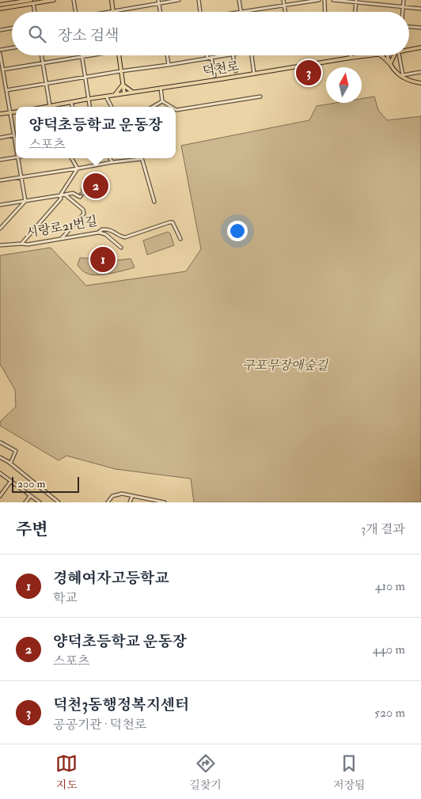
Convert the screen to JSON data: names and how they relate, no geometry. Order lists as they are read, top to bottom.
{
  "streets": {
    "main road": ["덕천로"],
    "street": ["시랑로21번길"]
  },
  "parks": ["구포무장애숲길"],
  "scale_bar": "200 m",
  "north": "top",
  "page": {
    "search": "장소 검색",
    "pins": ["3", "2", "1"],
    "popup": ["양덕초등학교 운동장", "스포츠"],
    "scale": "200 m",
    "heading": ["주변", "3개 결과"],
    "list": [
      {
        "mark": "1",
        "name": "경혜여자고등학교",
        "note": "학교",
        "value": "410 m"
      },
      {
        "mark": "2",
        "name": "양덕초등학교 운동장",
        "note": "스포츠",
        "value": "440 m"
      },
      {
        "mark": "3",
        "name": "덕천3동행정복지센터",
        "note": "공공기관 · 덕천로",
        "value": "520 m"
      }
    ],
    "nav": ["지도", "길찾기", "저장됨"]
  }
}
